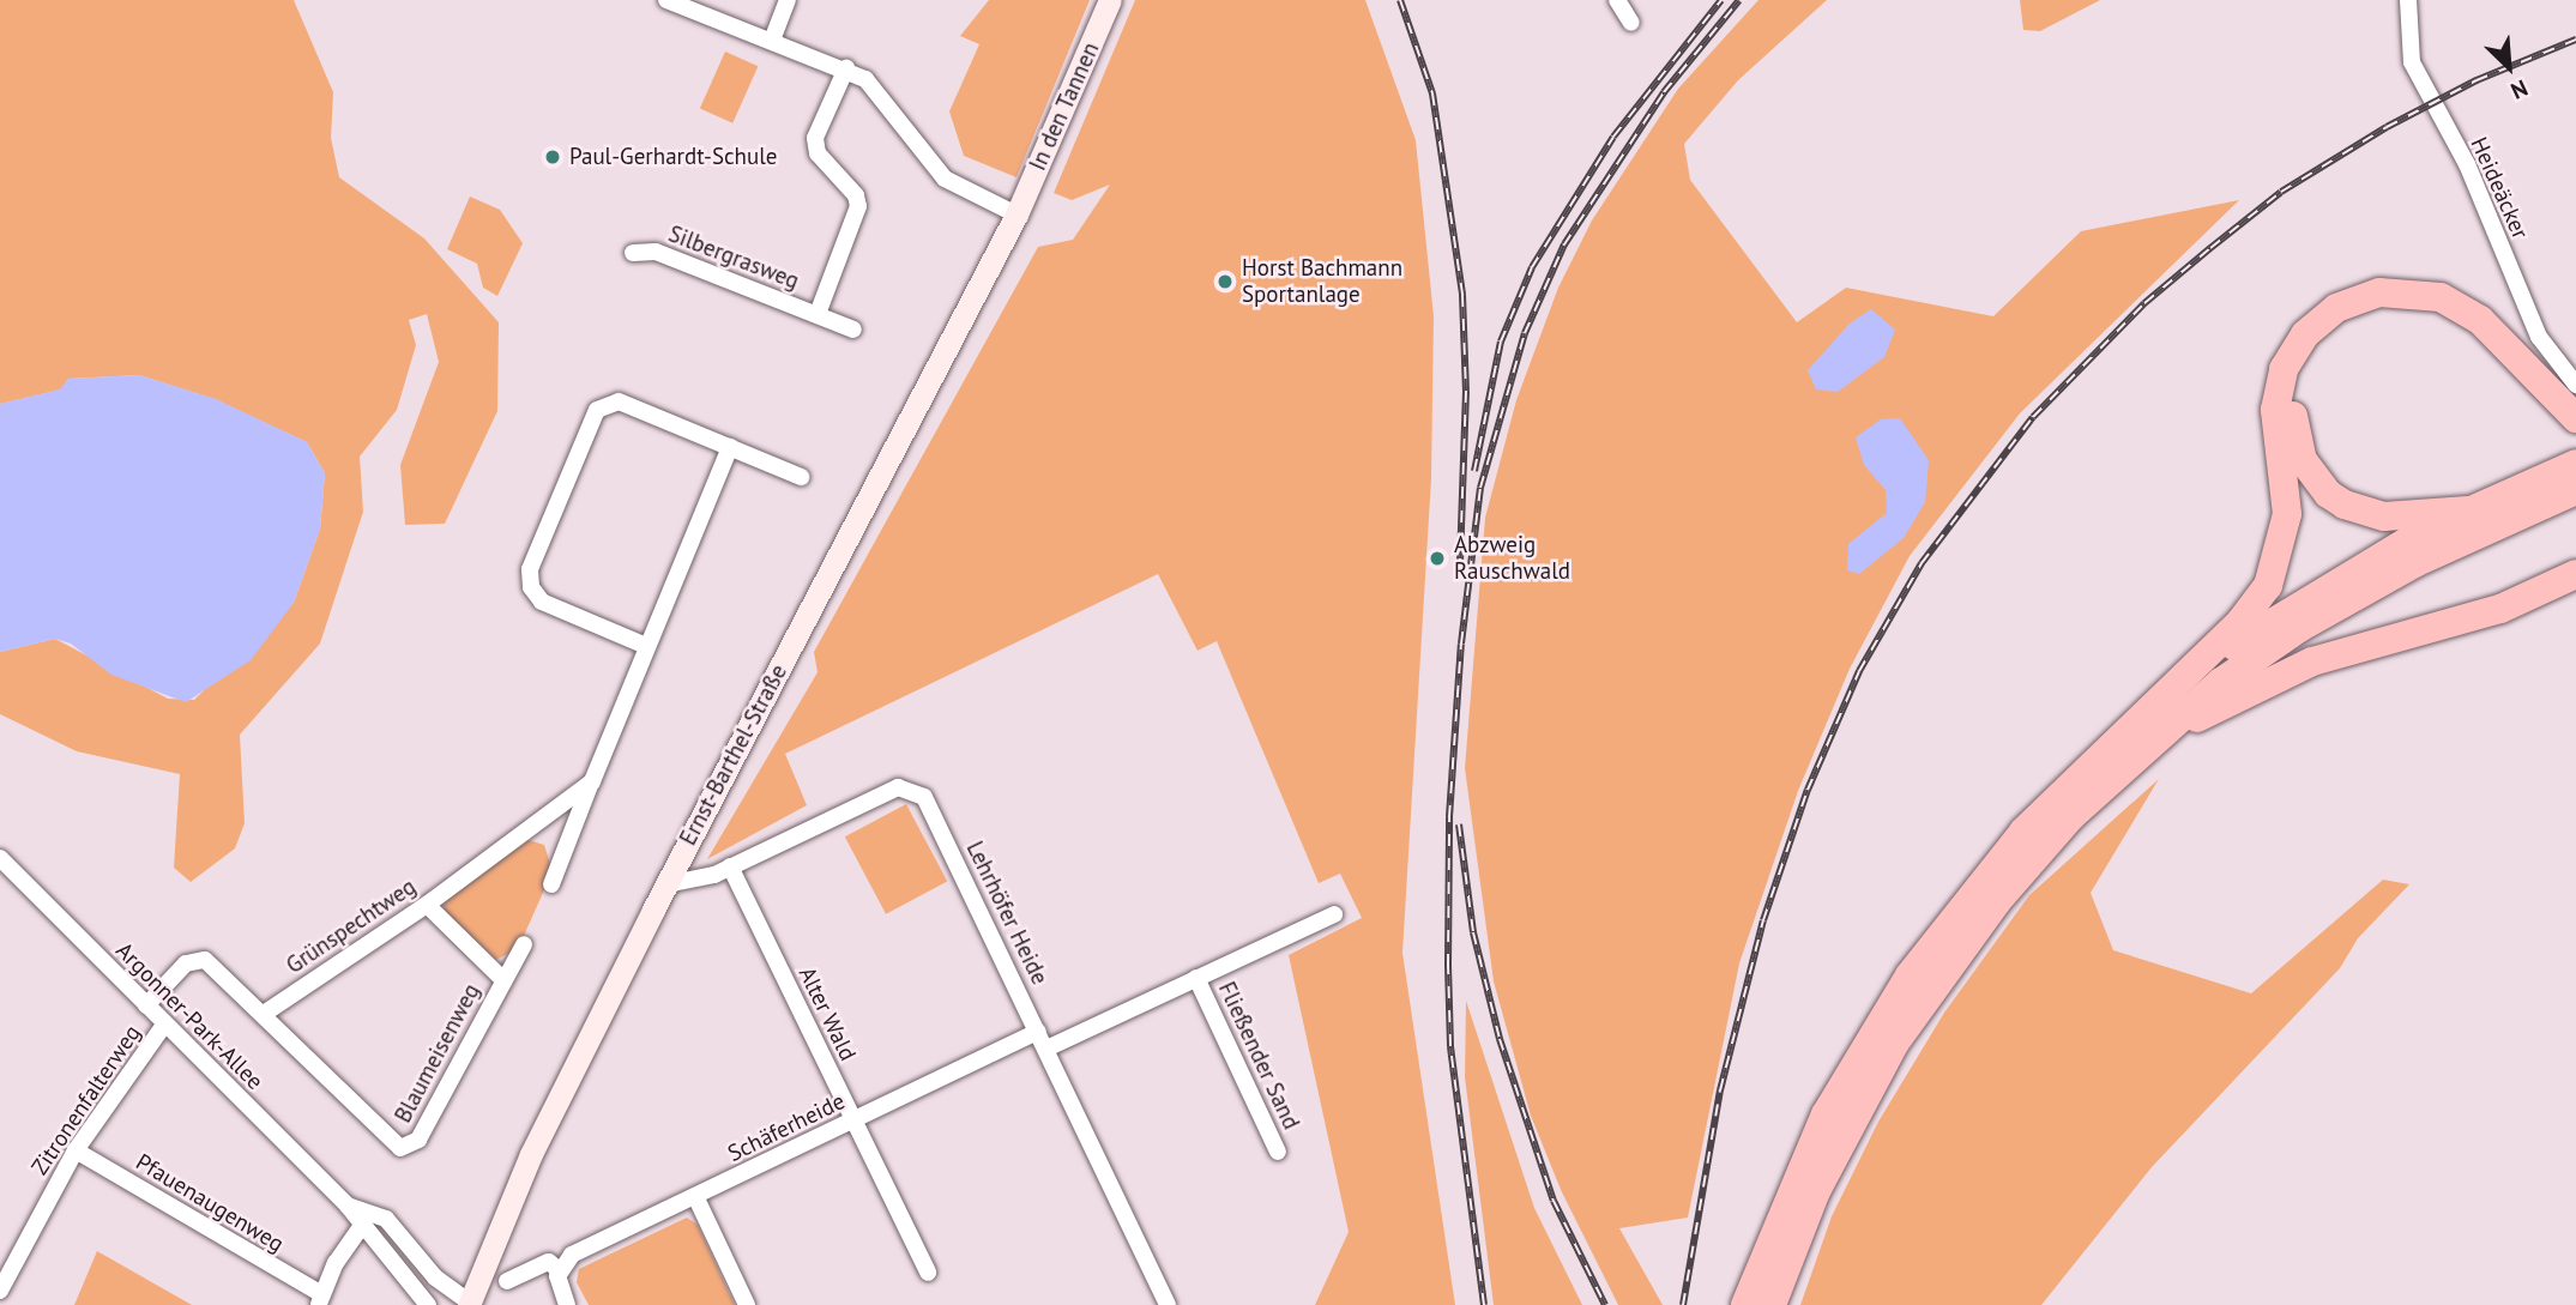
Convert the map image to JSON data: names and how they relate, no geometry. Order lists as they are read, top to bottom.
{
  "streets": {
    "street": [
      "In den Tannen",
      "Heideäcker",
      "Silbergrasweg",
      "Ernst-Barthel-Straße",
      "Lehrhöfer Heide",
      "Grünspechtweg",
      "Alter Wald",
      "Argonner-Park-Allee",
      "Blaumeisenweg",
      "Fließender Sand",
      "Zitronenfalterweg",
      "Schäferheide",
      "Pfauenaugenweg"
    ]
  },
  "crossings": [
    ["In den Tannen", "Ernst-Barthel-Straße"],
    ["Ernst-Barthel-Straße", "Lehrhöfer Heide"],
    ["Ernst-Barthel-Straße", "Argonner-Park-Allee"],
    ["Lehrhöfer Heide", "Alter Wald"],
    ["Lehrhöfer Heide", "Fließender Sand"],
    ["Lehrhöfer Heide", "Schäferheide"],
    ["Grünspechtweg", "Blaumeisenweg"],
    ["Alter Wald", "Schäferheide"],
    ["Argonner-Park-Allee", "Zitronenfalterweg"],
    ["Zitronenfalterweg", "Pfauenaugenweg"]
  ],
  "places": ["Paul-Gerhardt-Schule", "Horst Bachmann Sportanlage", "Abzweig Rauschwald"],
  "north": "bottom right"
}
